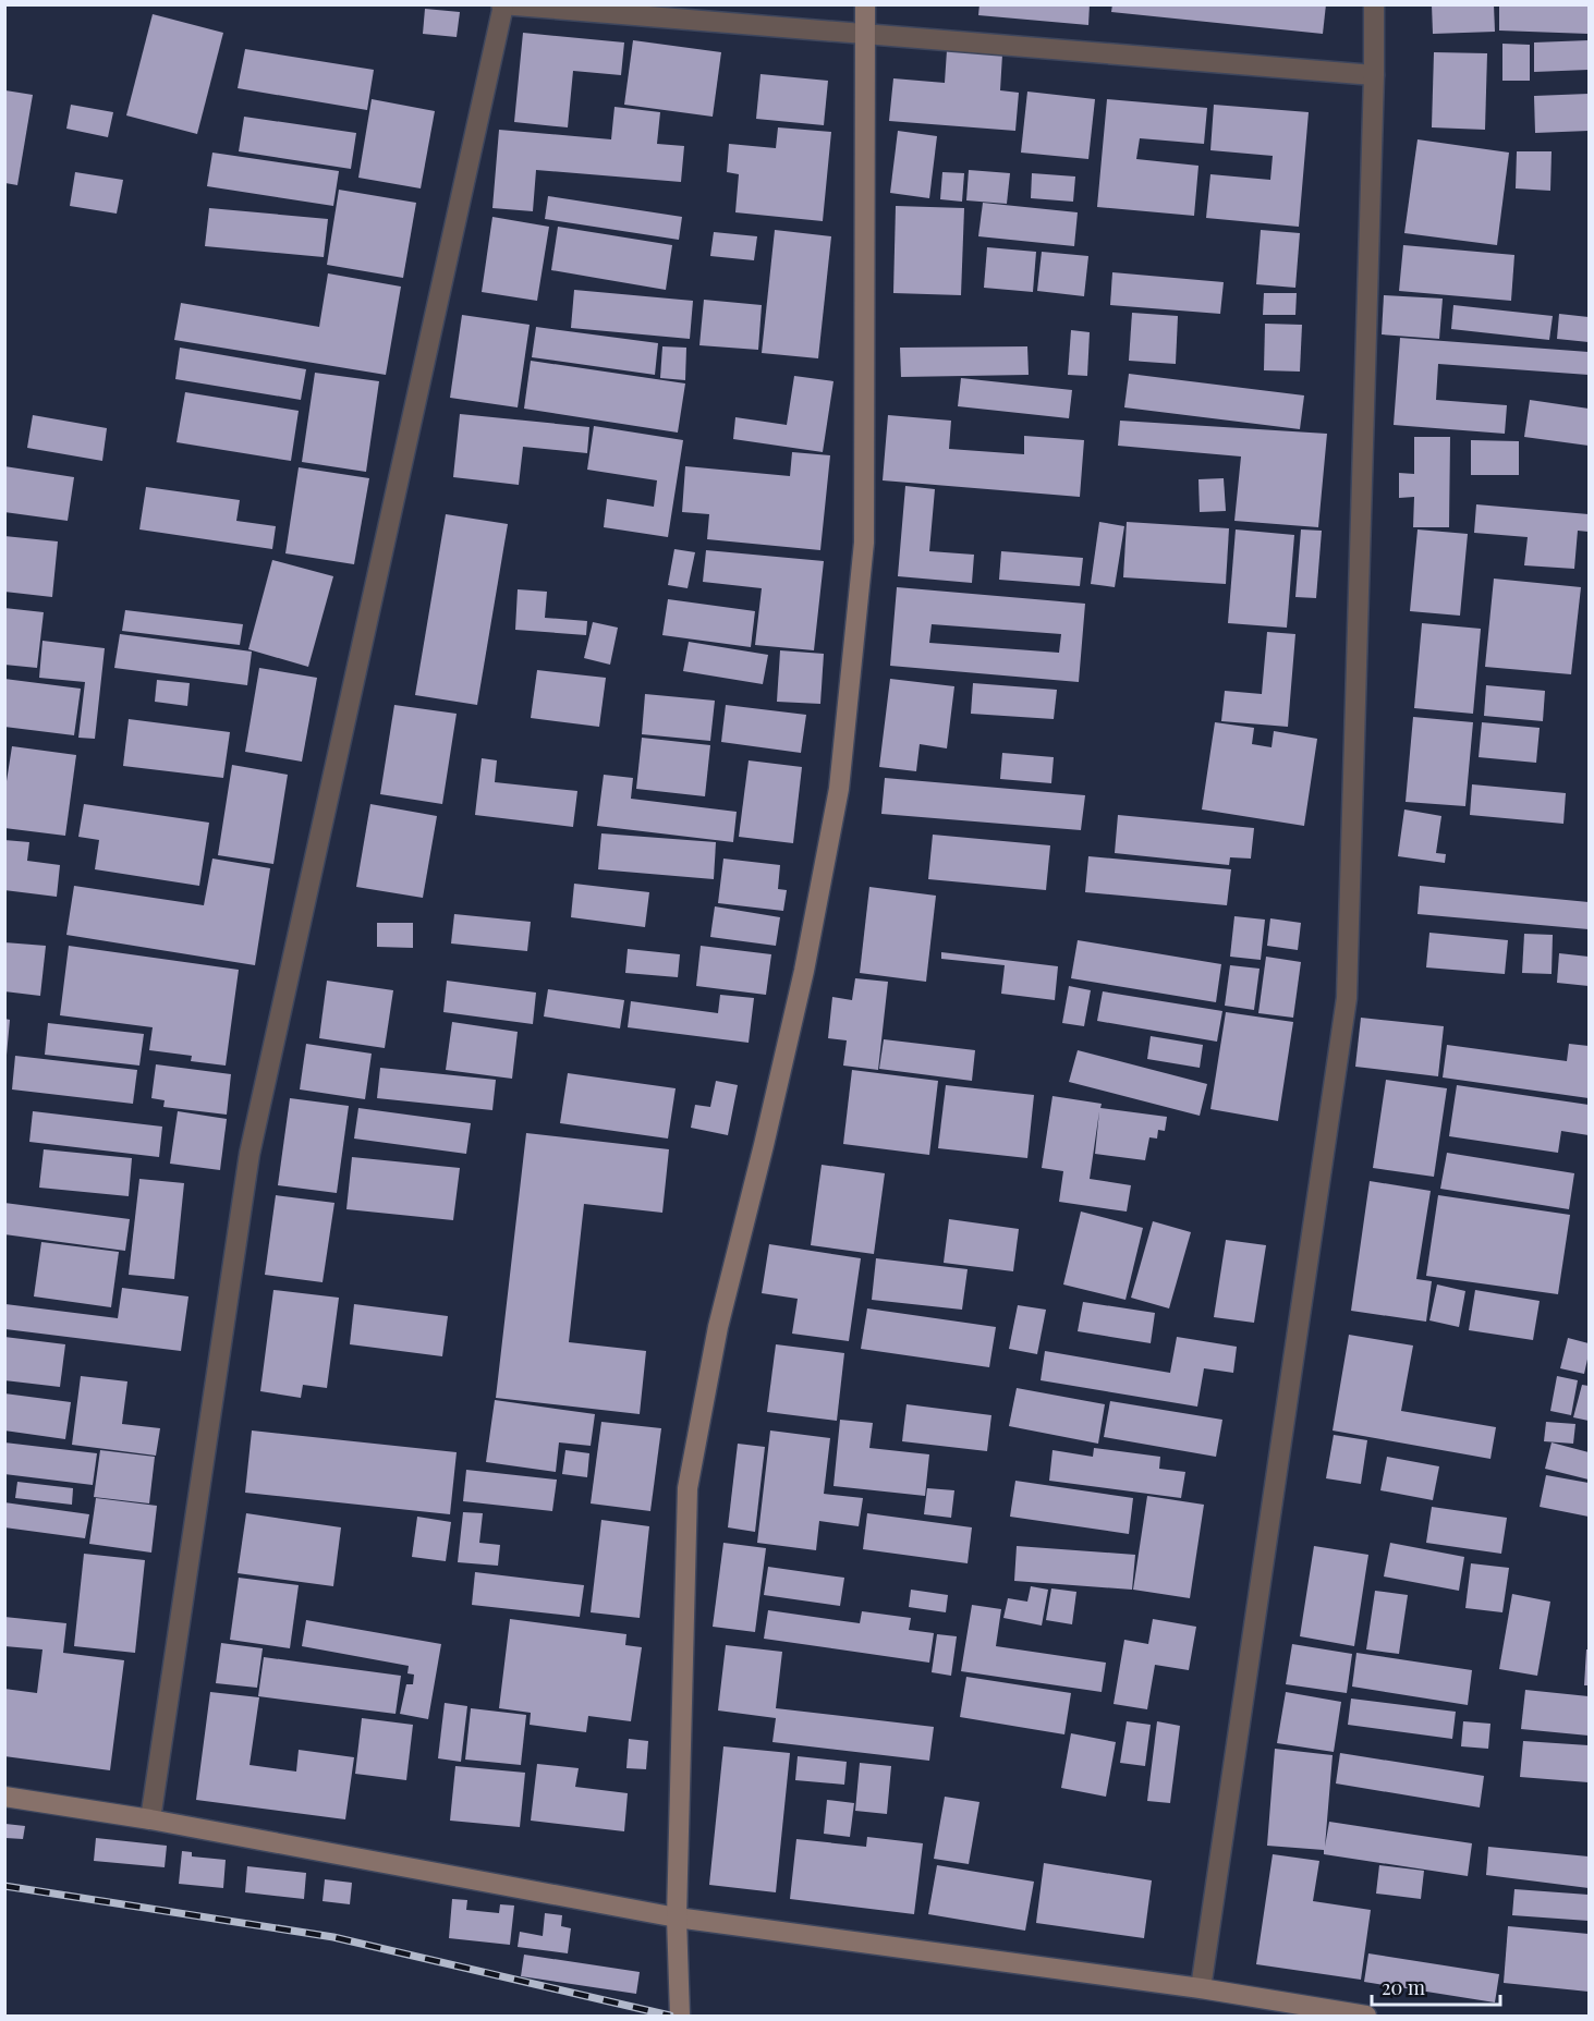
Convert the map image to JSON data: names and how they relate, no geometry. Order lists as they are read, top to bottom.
{
  "scale_bar": "20 m"
}
